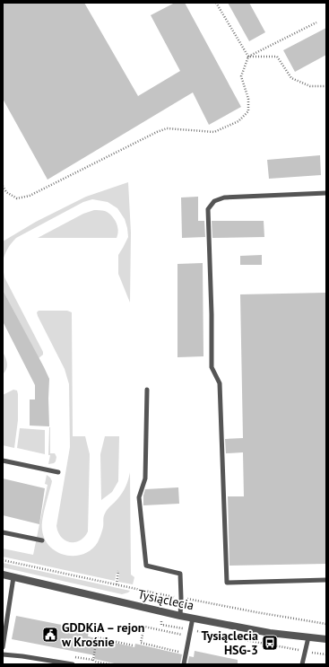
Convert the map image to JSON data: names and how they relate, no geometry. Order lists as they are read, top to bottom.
{
  "streets": {
    "street": ["Tysiąclecia"]
  },
  "places": {
    "public building": ["GDDKiA – rejon w Krośnie"],
    "bus stop": ["Tysiąclecia HSG-3"]
  }
}
